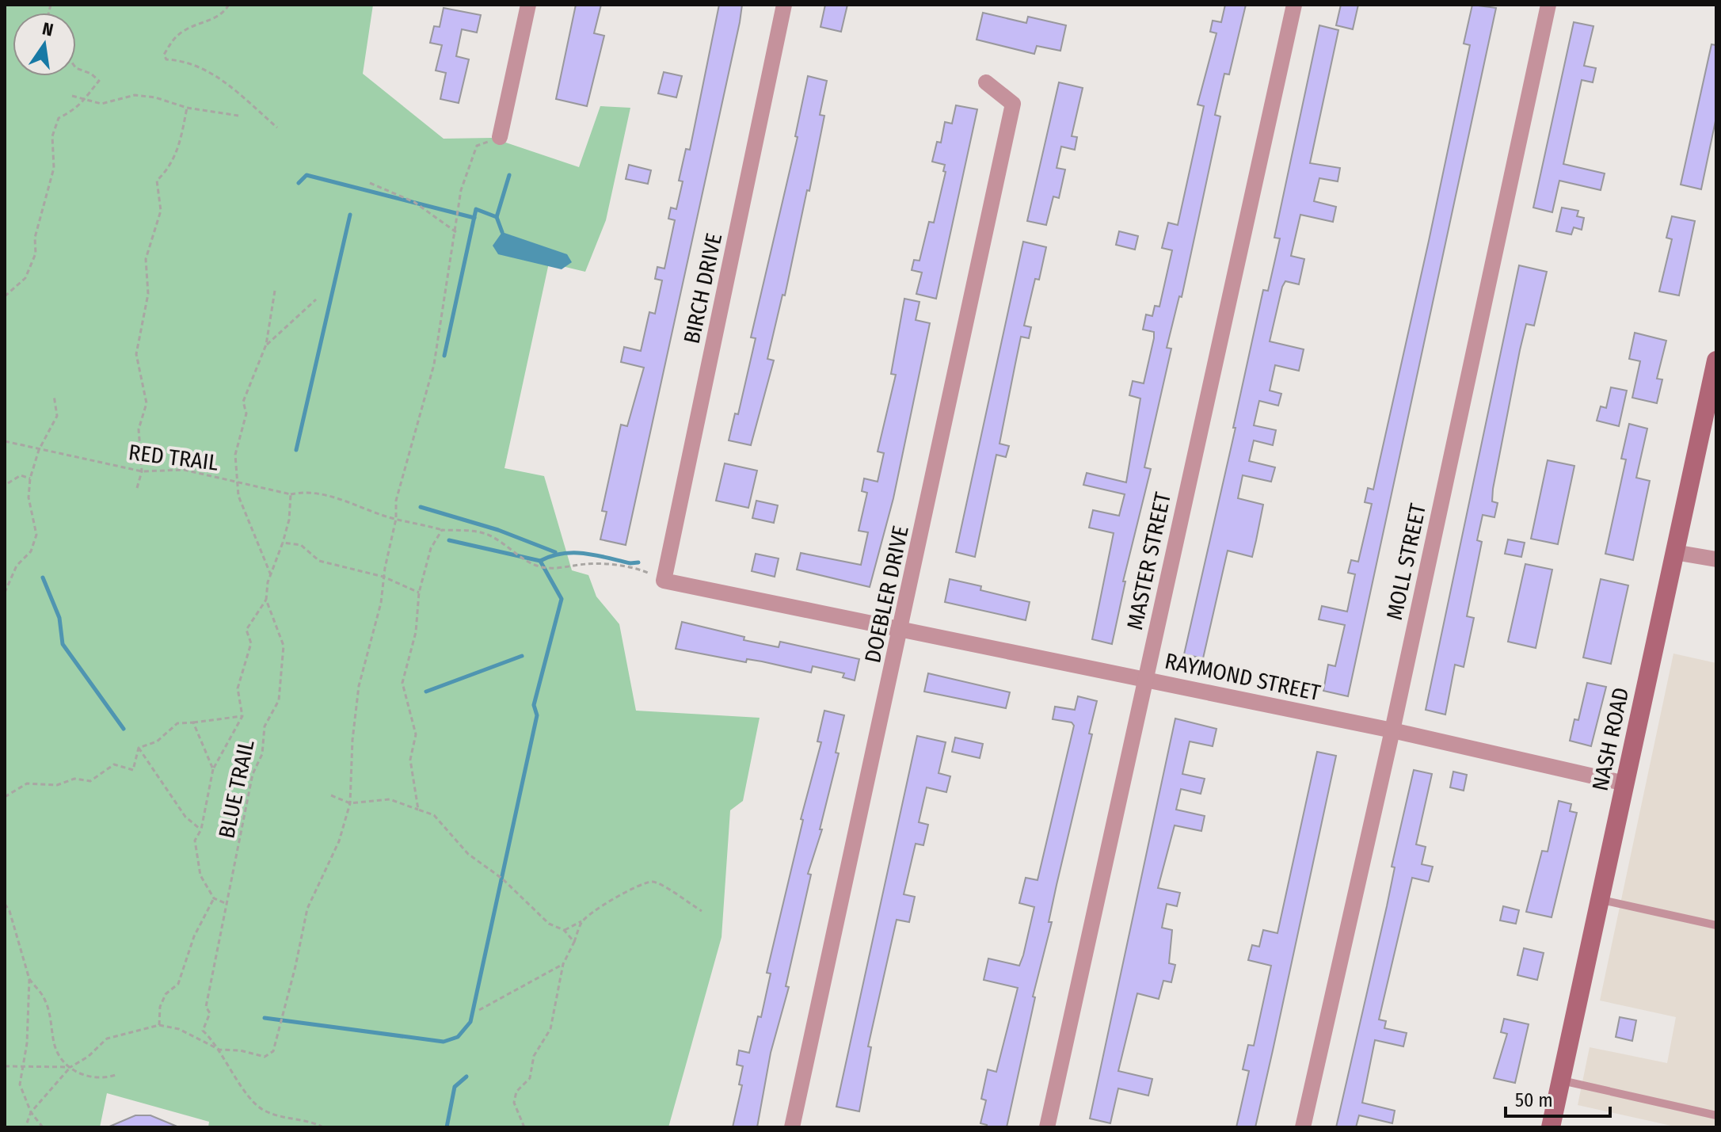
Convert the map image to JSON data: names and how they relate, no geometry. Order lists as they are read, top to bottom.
{
  "streets": {
    "main road": ["NASH ROAD"],
    "street": [
      "BIRCH DRIVE",
      "MASTER STREET",
      "MOLL STREET",
      "DOEBLER DRIVE",
      "RAYMOND STREET"
    ],
    "path": ["RED TRAIL", "BLUE TRAIL"]
  },
  "crossings": [
    ["BIRCH DRIVE", "RAYMOND STREET"],
    ["MASTER STREET", "RAYMOND STREET"],
    ["MOLL STREET", "RAYMOND STREET"],
    ["DOEBLER DRIVE", "RAYMOND STREET"],
    ["RAYMOND STREET", "NASH ROAD"]
  ],
  "scale_bar": "50 m",
  "north": "top"
}
